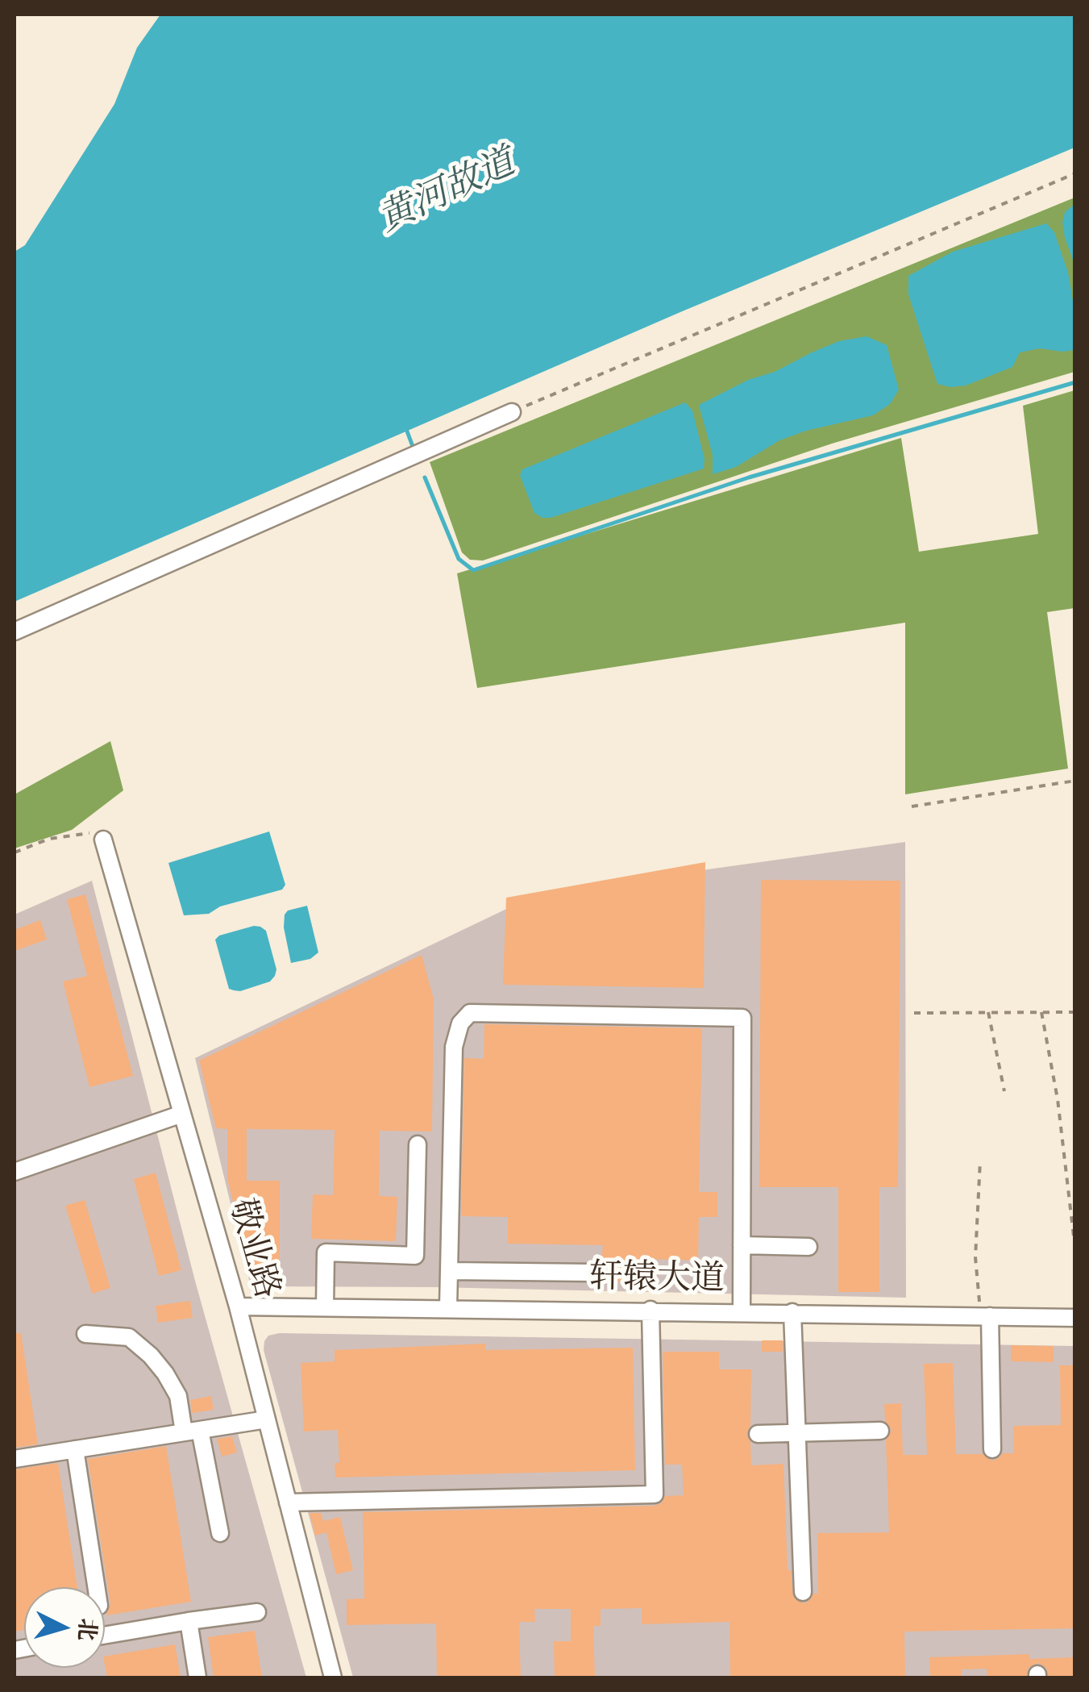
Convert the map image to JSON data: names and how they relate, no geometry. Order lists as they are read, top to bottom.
{
  "streets": {
    "street": ["敬业路", "轩辕大道"]
  },
  "crossings": [
    ["敬业路", "轩辕大道"]
  ],
  "water": ["黄河故道"],
  "north": "right"
}
